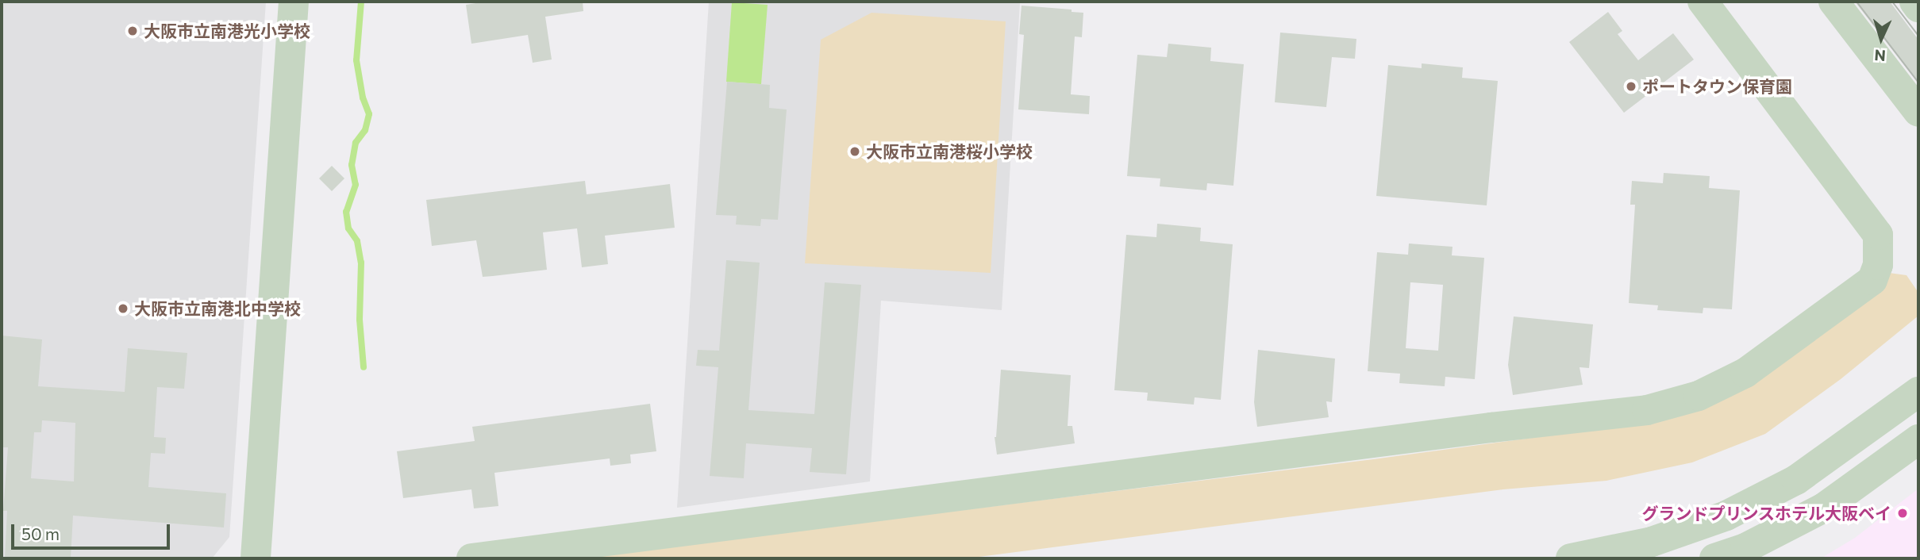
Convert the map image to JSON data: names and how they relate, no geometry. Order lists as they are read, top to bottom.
{
  "places": [
    "大阪市立南港光小学校",
    "ポートタウン保育園",
    "大阪市立南港桜小学校",
    "大阪市立南港北中学校",
    "グランドプリンスホテル大阪ベイ"
  ],
  "scale_bar": "50 m",
  "north": "bottom"
}
